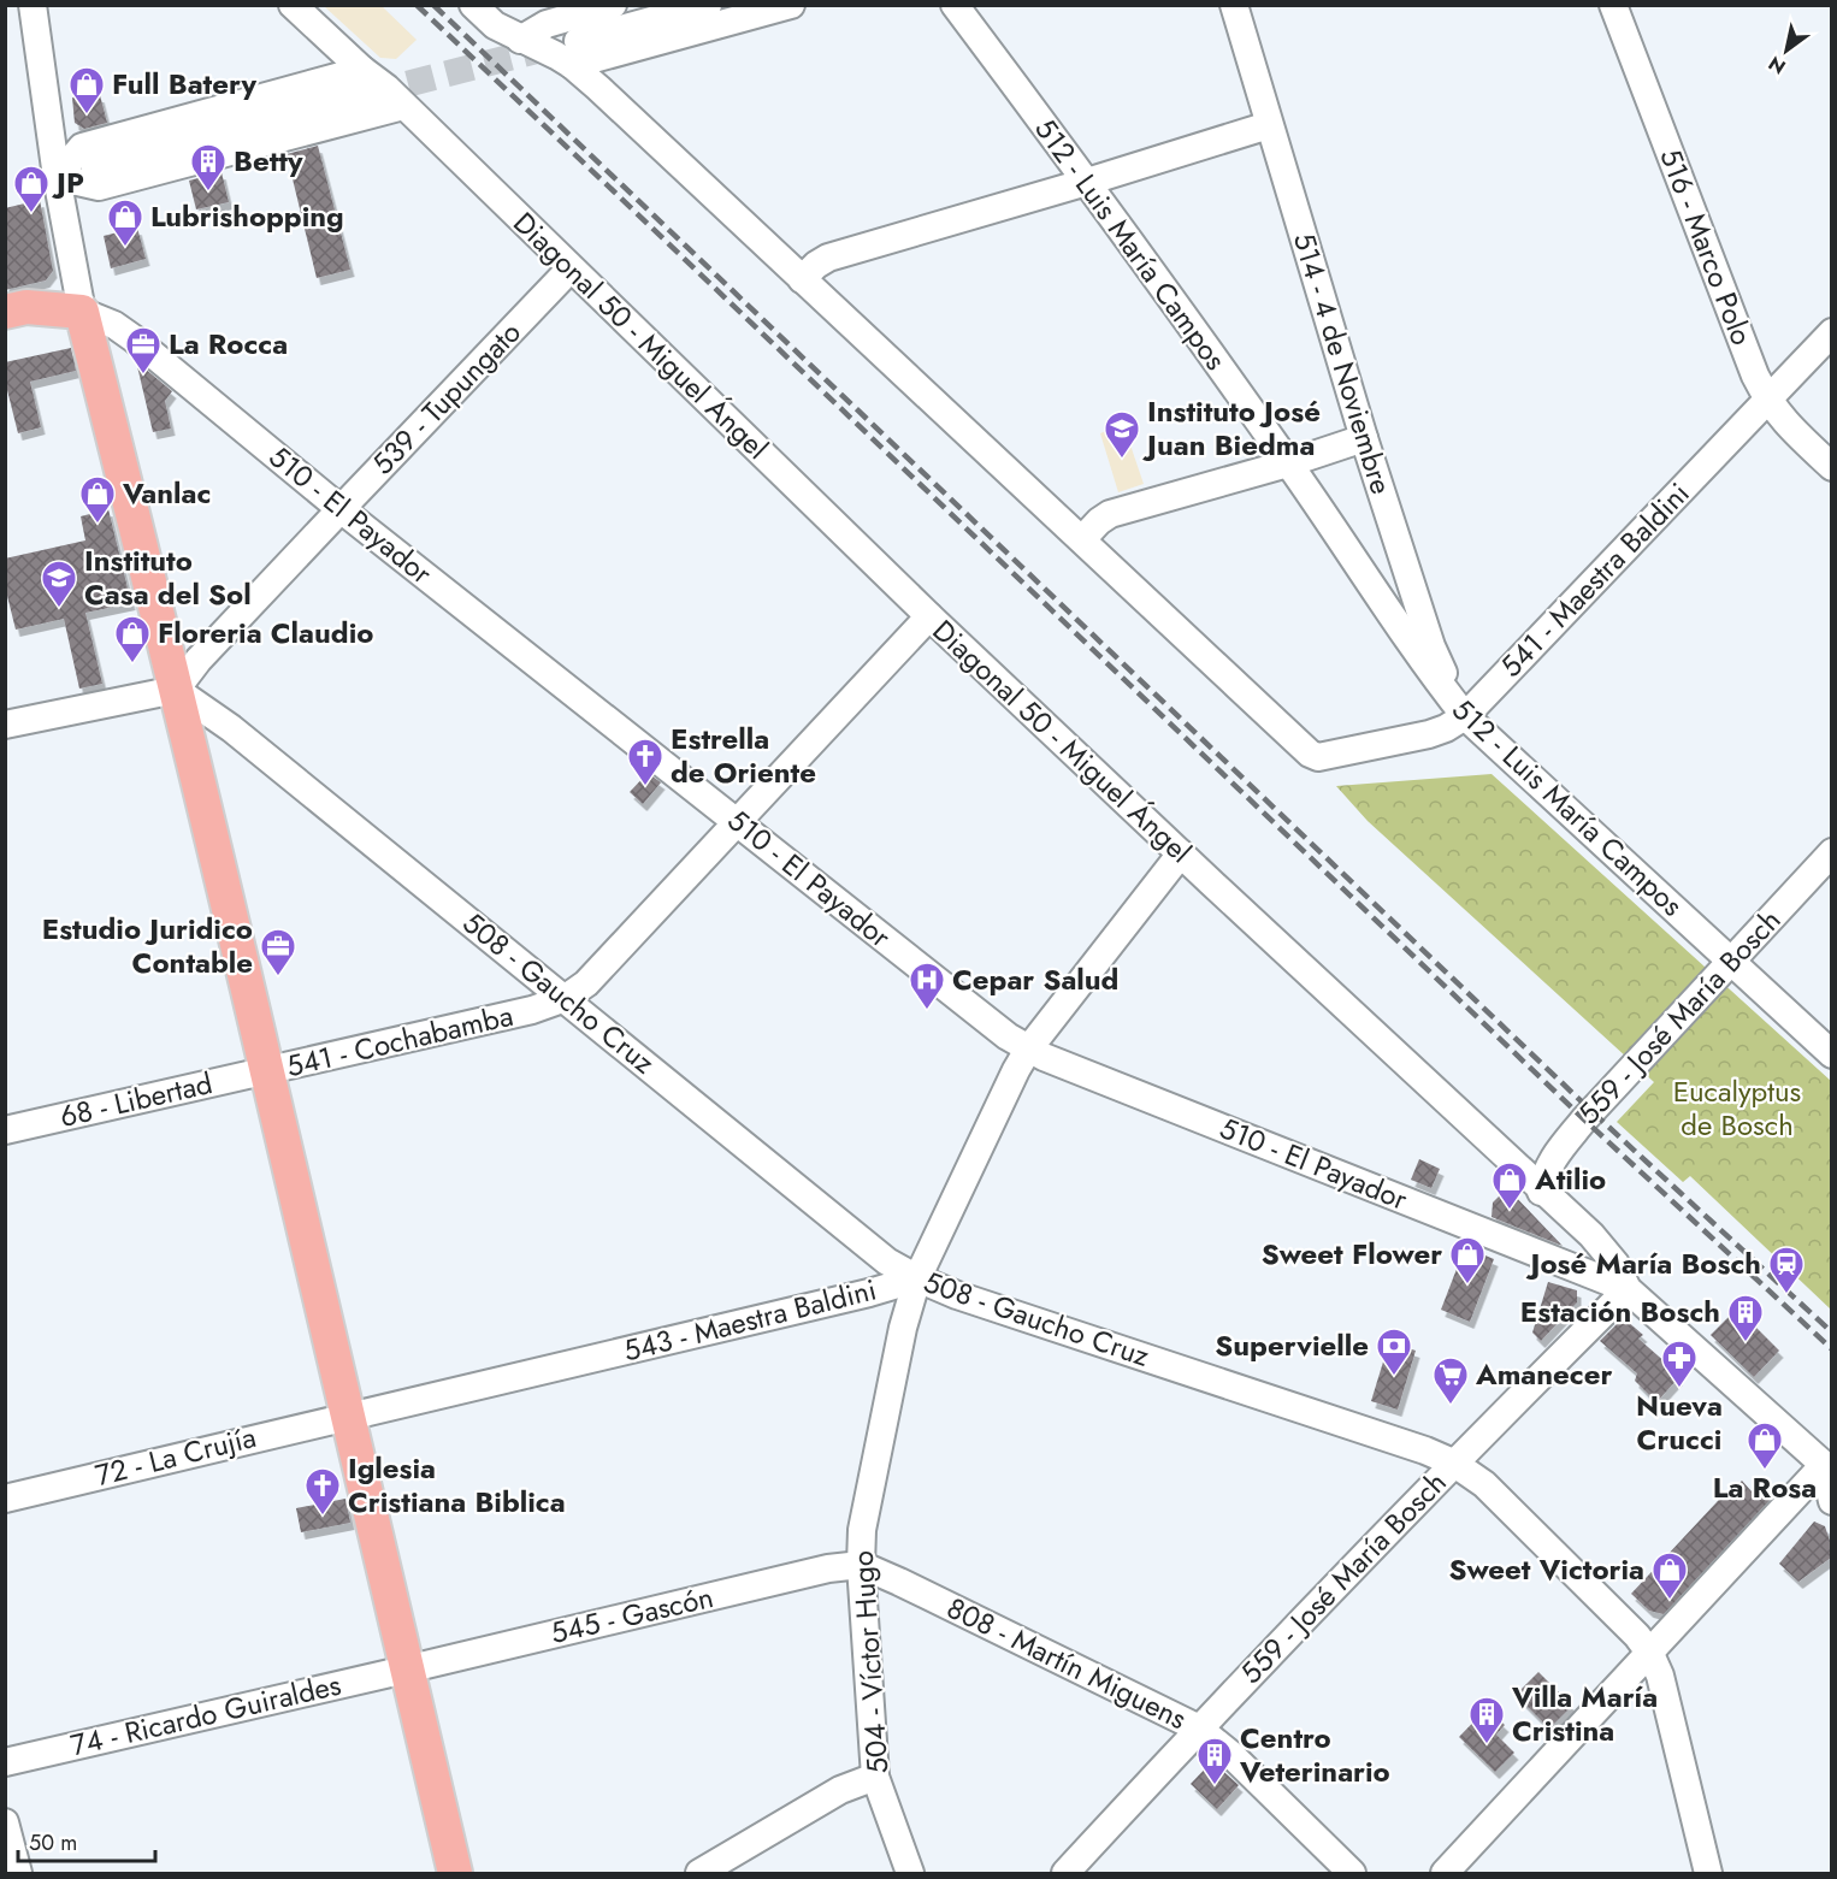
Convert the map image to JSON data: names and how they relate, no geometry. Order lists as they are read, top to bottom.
{
  "streets": {
    "street": [
      "512 - Luis María Campos",
      "516 - Marco Polo",
      "Diagonal 50 - Miguel Ángel",
      "514 - 4 de Noviembre",
      "539 - Tupungato",
      "510 - El Payador",
      "541 - Maestra Baldini",
      "508 - Gaucho Cruz",
      "559 - José María Bosch",
      "541 - Cochabamba",
      "68 - Libertad",
      "543 - Maestra Baldini",
      "72 - La Crujía",
      "545 - Gascón",
      "504 - Víctor Hugo",
      "808 - Martín Miguens",
      "74 - Ricardo Guiraldes"
    ]
  },
  "crossings": [
    ["512 - Luis María Campos", "514 - 4 de Noviembre"],
    ["512 - Luis María Campos", "541 - Maestra Baldini"],
    ["512 - Luis María Campos", "559 - José María Bosch"],
    ["516 - Marco Polo", "541 - Maestra Baldini"],
    ["Diagonal 50 - Miguel Ángel", "539 - Tupungato"],
    ["Diagonal 50 - Miguel Ángel", "510 - El Payador"],
    ["Diagonal 50 - Miguel Ángel", "559 - José María Bosch"],
    ["Diagonal 50 - Miguel Ángel", "541 - Cochabamba"],
    ["Diagonal 50 - Miguel Ángel", "543 - Maestra Baldini"],
    ["514 - 4 de Noviembre", "541 - Maestra Baldini"],
    ["539 - Tupungato", "510 - El Payador"],
    ["539 - Tupungato", "508 - Gaucho Cruz"],
    ["510 - El Payador", "559 - José María Bosch"],
    ["510 - El Payador", "541 - Cochabamba"],
    ["510 - El Payador", "543 - Maestra Baldini"],
    ["508 - Gaucho Cruz", "559 - José María Bosch"],
    ["508 - Gaucho Cruz", "541 - Cochabamba"],
    ["508 - Gaucho Cruz", "543 - Maestra Baldini"],
    ["508 - Gaucho Cruz", "504 - Víctor Hugo"],
    ["559 - José María Bosch", "808 - Martín Miguens"],
    ["541 - Cochabamba", "68 - Libertad"],
    ["543 - Maestra Baldini", "72 - La Crujía"],
    ["543 - Maestra Baldini", "504 - Víctor Hugo"],
    ["545 - Gascón", "504 - Víctor Hugo"],
    ["545 - Gascón", "808 - Martín Miguens"],
    ["545 - Gascón", "74 - Ricardo Guiraldes"],
    ["504 - Víctor Hugo", "808 - Martín Miguens"]
  ],
  "parks": ["Eucalyptus de Bosch"],
  "places": {
    "shop": [
      "Full Batery",
      "JP",
      "Lubrishopping",
      "Vanlac",
      "Floreria Claudio",
      "Atilio",
      "Sweet Flower",
      "La Rosa",
      "Sweet Victoria"
    ],
    "building": [
      "Betty",
      "Estación Bosch",
      "Villa María Cristina",
      "Centro Veterinario"
    ],
    "office": ["La Rocca", "Estudio Juridico Contable"],
    "school or university": ["Instituto José Juan Biedma", "Instituto Casa del Sol"],
    "church": ["Estrella de Oriente", "Iglesia Cristiana Biblica"],
    "hospital": ["Cepar Salud"],
    "station": ["José María Bosch"],
    "bank": ["Supervielle"],
    "pharmacy": ["Nueva Crucci"],
    "supermarket": ["Amanecer"]
  },
  "scale_bar": "50 m",
  "north": "bottom left"
}
